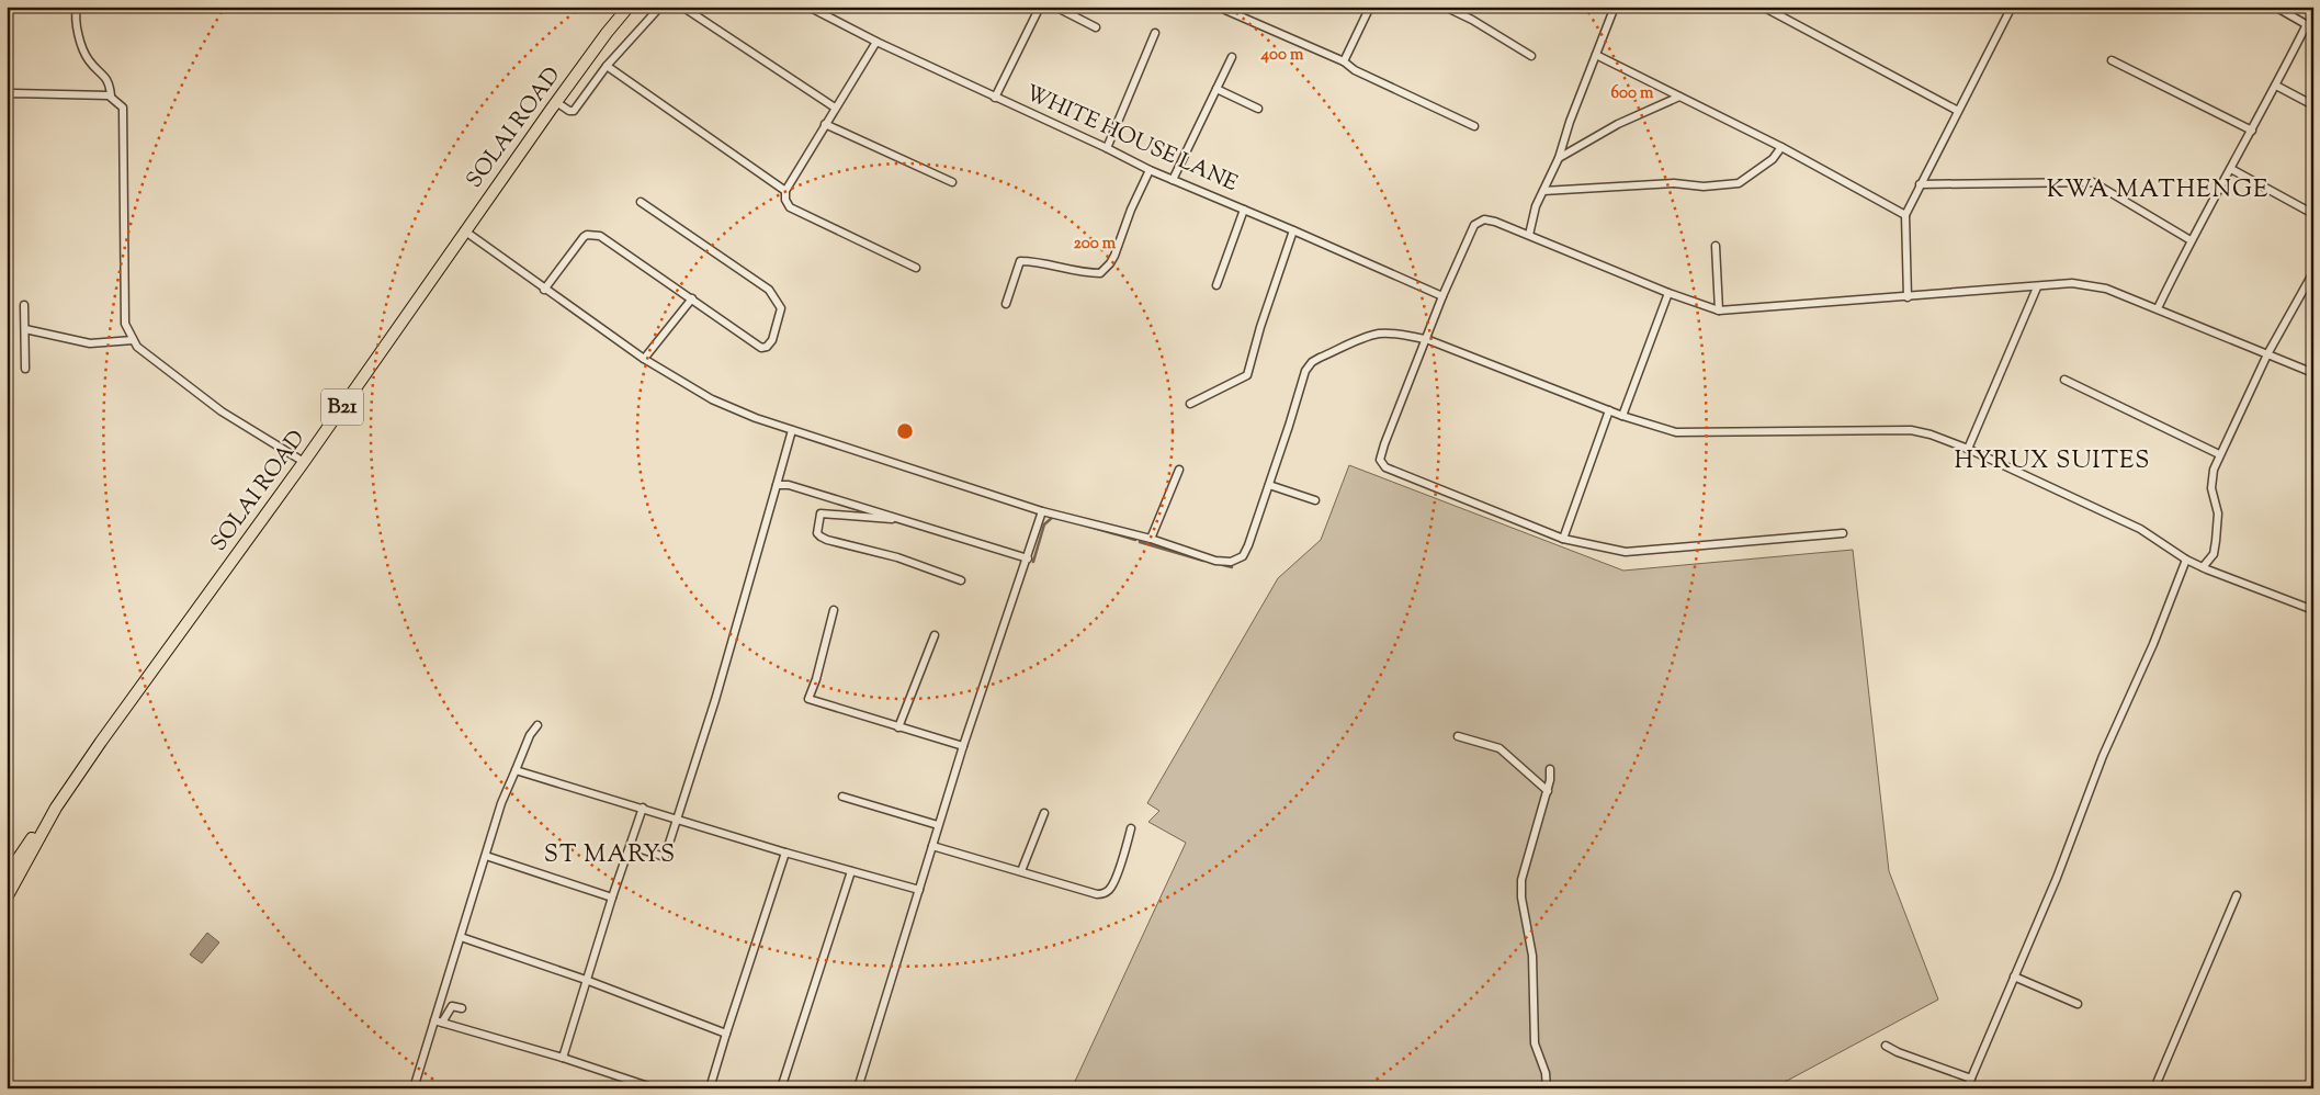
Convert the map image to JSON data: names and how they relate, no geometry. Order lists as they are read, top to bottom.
{
  "streets": {
    "highway": ["SOLAI ROAD", "B21"],
    "street": ["WHITE HOUSE LANE"]
  },
  "crossings": [
    ["SOLAI ROAD", "B21"]
  ],
  "districts": ["KWA MATHENGE", "HYRUX SUITES", "ST MARYS"],
  "rings": ["400 m", "600 m", "200 m"]
}
